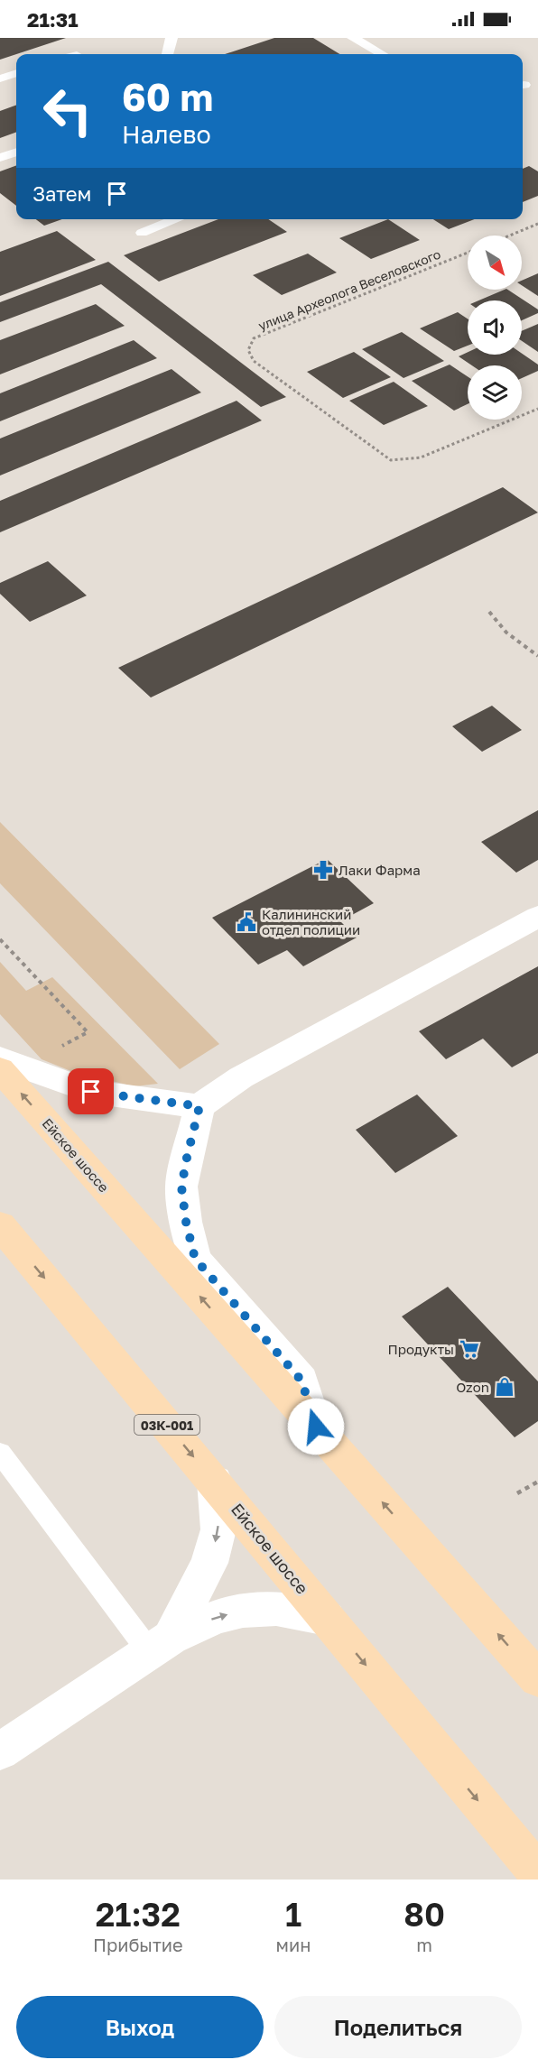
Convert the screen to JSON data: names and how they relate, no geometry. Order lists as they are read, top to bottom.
{
  "streets": {
    "main road": ["Ейское шоссе", "03К-001"],
    "path": ["улица Археолога Веселовского"]
  },
  "places": {
    "pharmacy": ["Лаки Фарма"],
    "public building": ["Калининский отдел полиции"],
    "supermarket": ["Продукты"],
    "shop": ["Ozon"]
  },
  "north": "bottom right",
  "page": {
    "status": "21:31",
    "turn": ["60 m", "Налево"],
    "then": "Затем",
    "eta": [
      "21:32",
      "Прибытие",
      "1",
      "мин",
      "80",
      "m"
    ],
    "buttons": ["Выход", "Поделиться"]
  }
}
